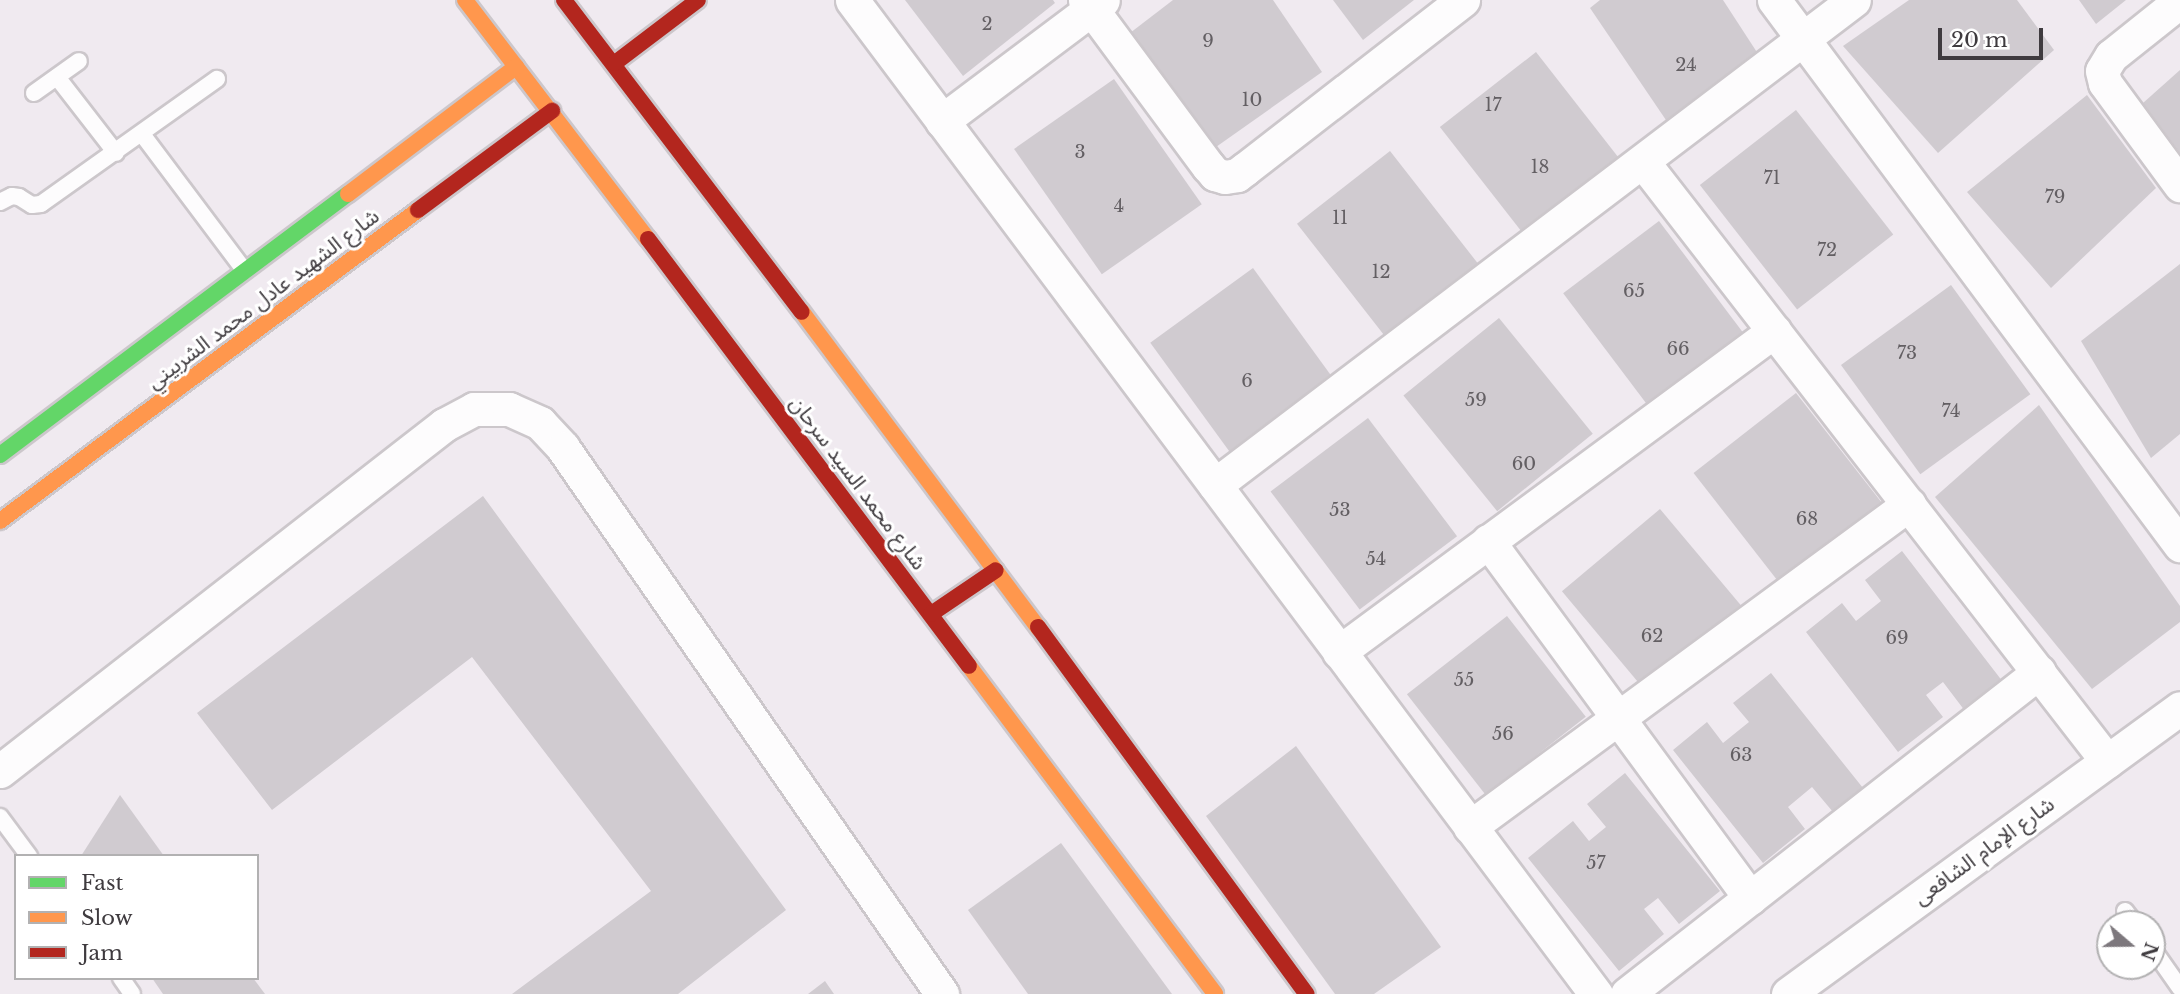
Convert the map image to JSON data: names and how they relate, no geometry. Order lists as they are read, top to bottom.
{
  "streets": {
    "street": ["شارع الشهيد عادل محمد الشربيني", "شارع محمد السيد سرحان", "شارع الإمام الشافعى"]
  },
  "crossings": [
    ["شارع الشهيد عادل محمد الشربيني", "شارع محمد السيد سرحان"]
  ],
  "house_numbers": [
    "2",
    "9",
    "24",
    "10",
    "17",
    "3",
    "18",
    "71",
    "79",
    "4",
    "11",
    "72",
    "12",
    "65",
    "66",
    "73",
    "6",
    "59",
    "74",
    "60",
    "53",
    "68",
    "54",
    "62",
    "69",
    "55",
    "56",
    "63",
    "57"
  ],
  "legend": ["Fast", "Slow", "Jam"],
  "scale_bar": "20 m",
  "north": "right"
}
